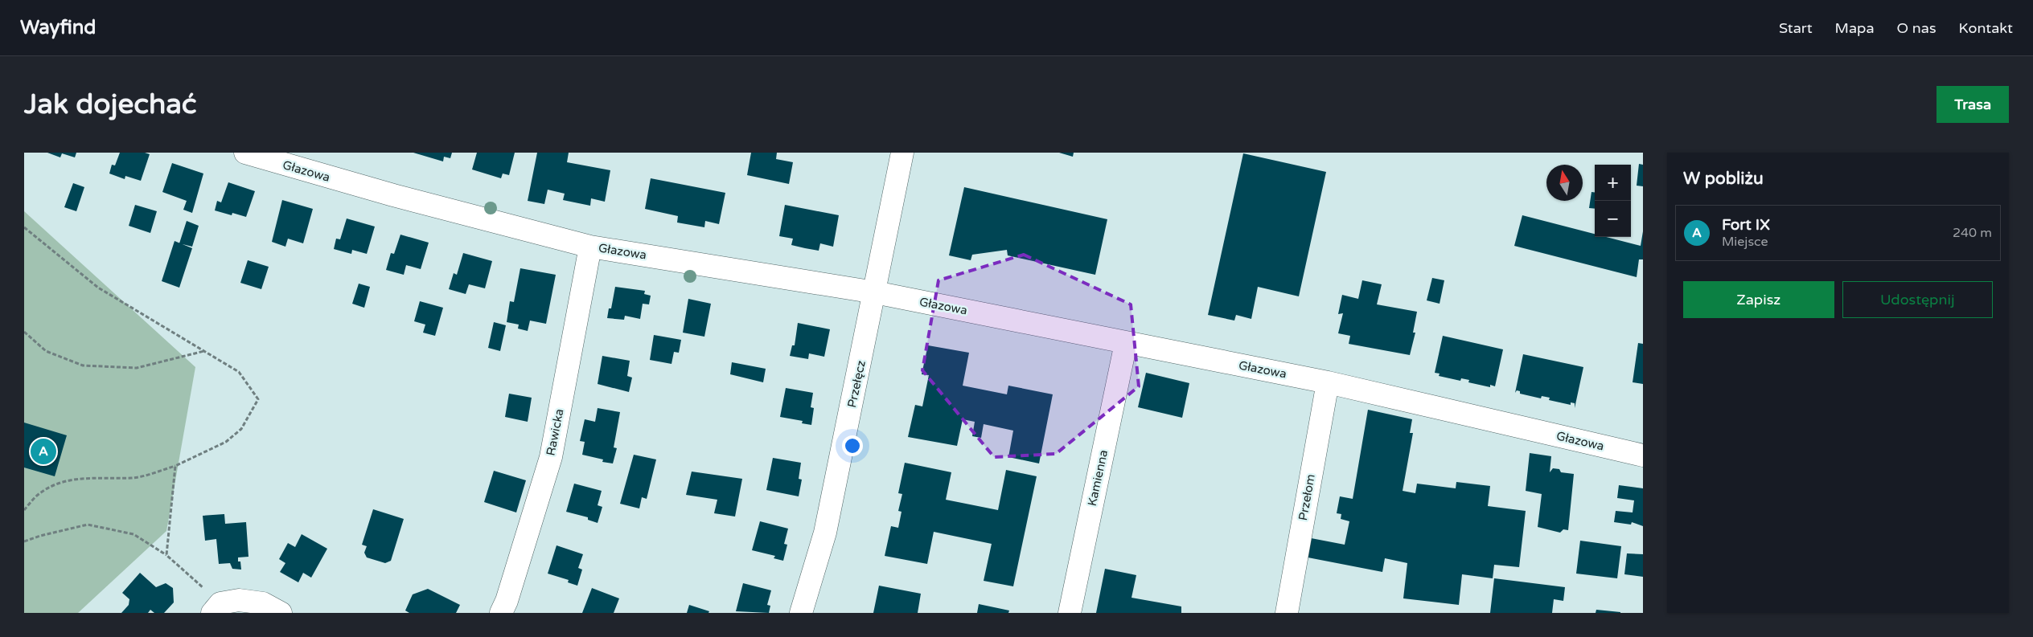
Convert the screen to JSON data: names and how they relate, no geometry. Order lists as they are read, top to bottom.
{
  "streets": {
    "street": [
      "Głazowa",
      "Przełęcz",
      "Rawicka",
      "Kamienna",
      "Przełom"
    ]
  },
  "crossings": [
    ["Głazowa", "Przełęcz"],
    ["Głazowa", "Rawicka"],
    ["Głazowa", "Kamienna"],
    ["Głazowa", "Przełom"]
  ],
  "north": "top",
  "page": {
    "header": "Wayfind",
    "nav": [
      "Start",
      "Mapa",
      "O nas",
      "Kontakt"
    ],
    "buttons": [
      "Trasa",
      ["Zapisz", "Udostępnij"]
    ],
    "title": "Jak dojechać",
    "heading": "W pobliżu",
    "map_buttons": ["+", "−"],
    "list": [
      {
        "mark": "A",
        "name": "Fort IX",
        "note": "Miejsce",
        "value": "240 m"
      }
    ],
    "pins": "A"
  }
}
